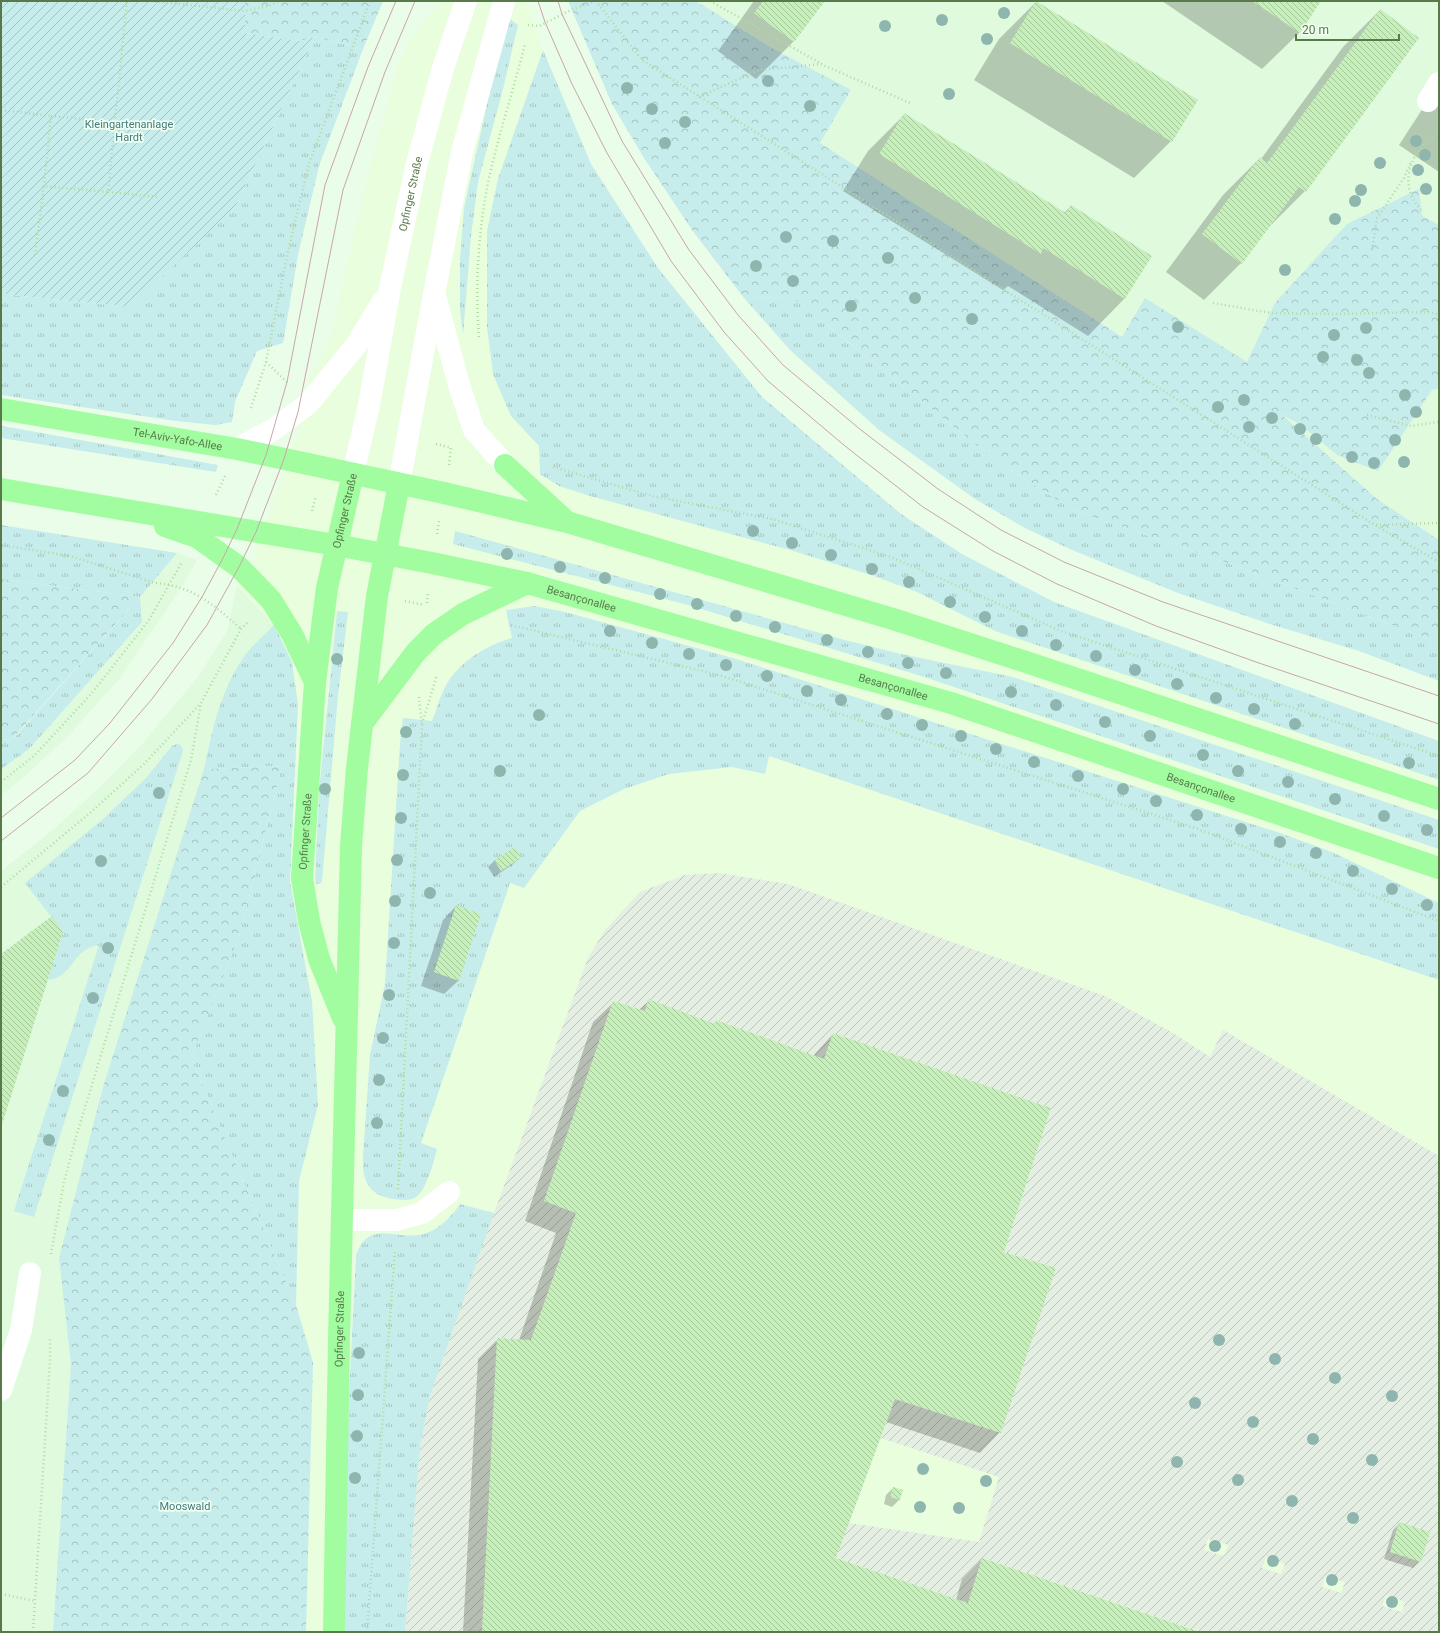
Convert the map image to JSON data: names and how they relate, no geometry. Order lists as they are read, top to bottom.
{
  "streets": {
    "main road": ["Opfinger Straße", "Tel-Aviv-Yafo-Allee", "Besançonallee"]
  },
  "crossings": [
    ["Opfinger Straße", "Tel-Aviv-Yafo-Allee"],
    ["Opfinger Straße", "Besançonallee"]
  ],
  "parks": ["Kleingartenanlage Hardt", "Mooswald"],
  "scale_bar": "20 m"
}
